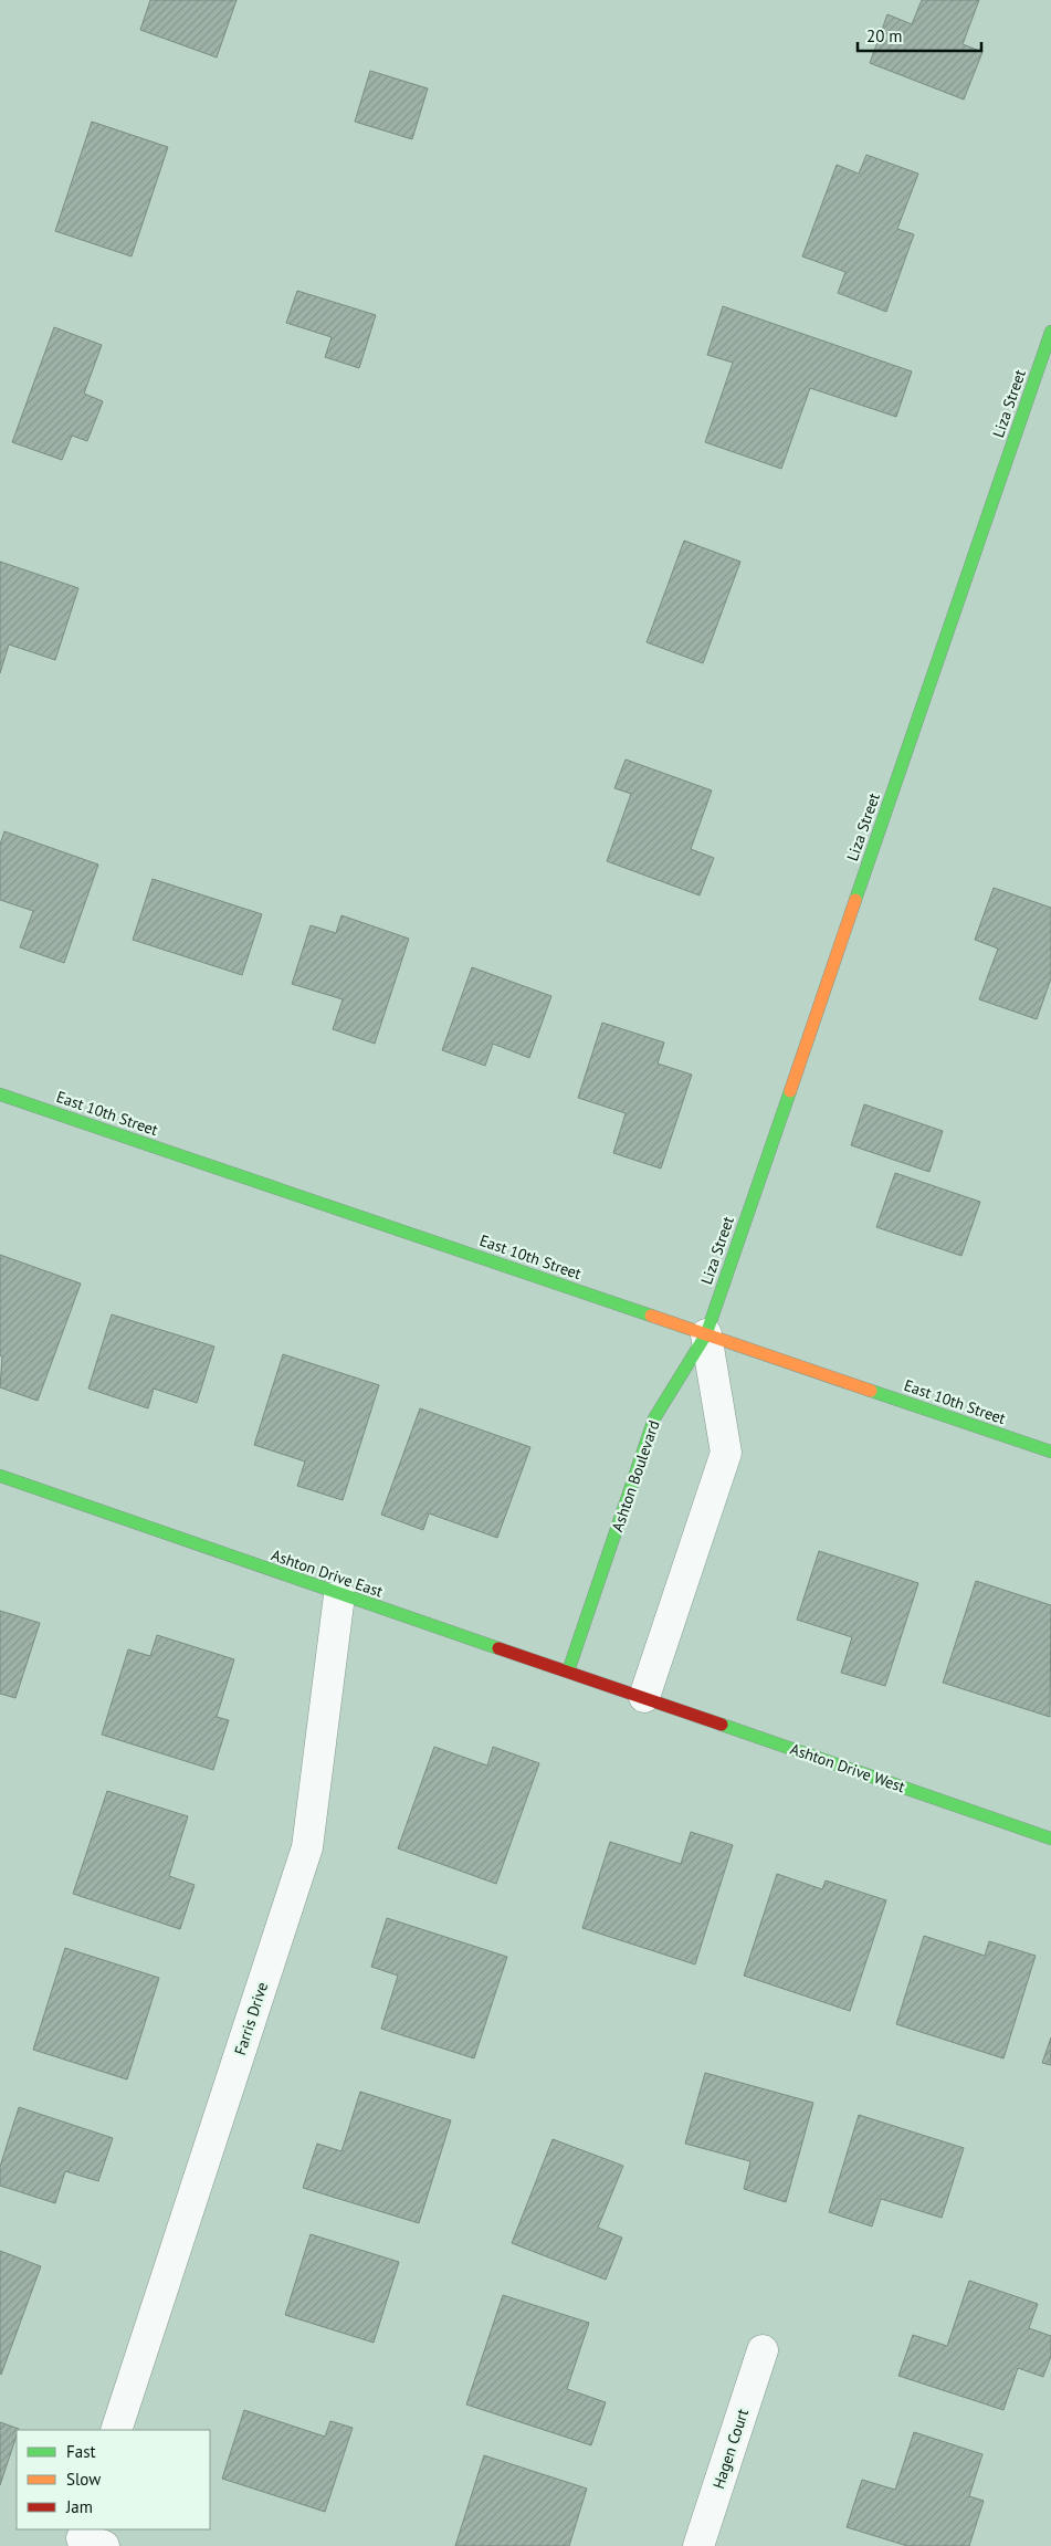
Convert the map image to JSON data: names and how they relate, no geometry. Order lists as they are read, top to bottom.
{
  "streets": {
    "street": [
      "Liza Street",
      "East 10th Street",
      "Ashton Boulevard",
      "Ashton Drive East",
      "Ashton Drive West",
      "Farris Drive",
      "Hagen Court"
    ]
  },
  "crossings": [
    ["Liza Street", "East 10th Street"],
    ["Liza Street", "Ashton Boulevard"],
    ["East 10th Street", "Ashton Boulevard"],
    ["Ashton Boulevard", "Ashton Drive East"],
    ["Ashton Drive East", "Ashton Drive West"],
    ["Ashton Drive East", "Farris Drive"]
  ],
  "legend": ["Fast", "Slow", "Jam"],
  "scale_bar": "20 m"
}
